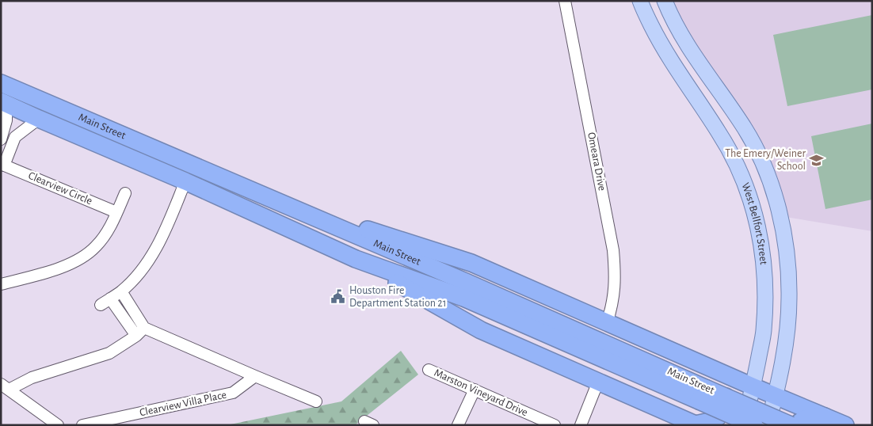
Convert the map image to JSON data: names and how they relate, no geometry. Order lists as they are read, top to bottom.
{
  "streets": {
    "highway": ["Main Street"],
    "main road": ["West Bellfort Street"],
    "street": [
      "Omeara Drive",
      "Clearview Circle",
      "Marston Vineyard Drive",
      "Clearview Villa Place"
    ]
  },
  "crossings": [
    ["Main Street", "Clearview Circle"]
  ],
  "places": {
    "school or university": ["The Emery/Weiner School"],
    "public building": ["Houston Fire Department Station 21"]
  }
}
